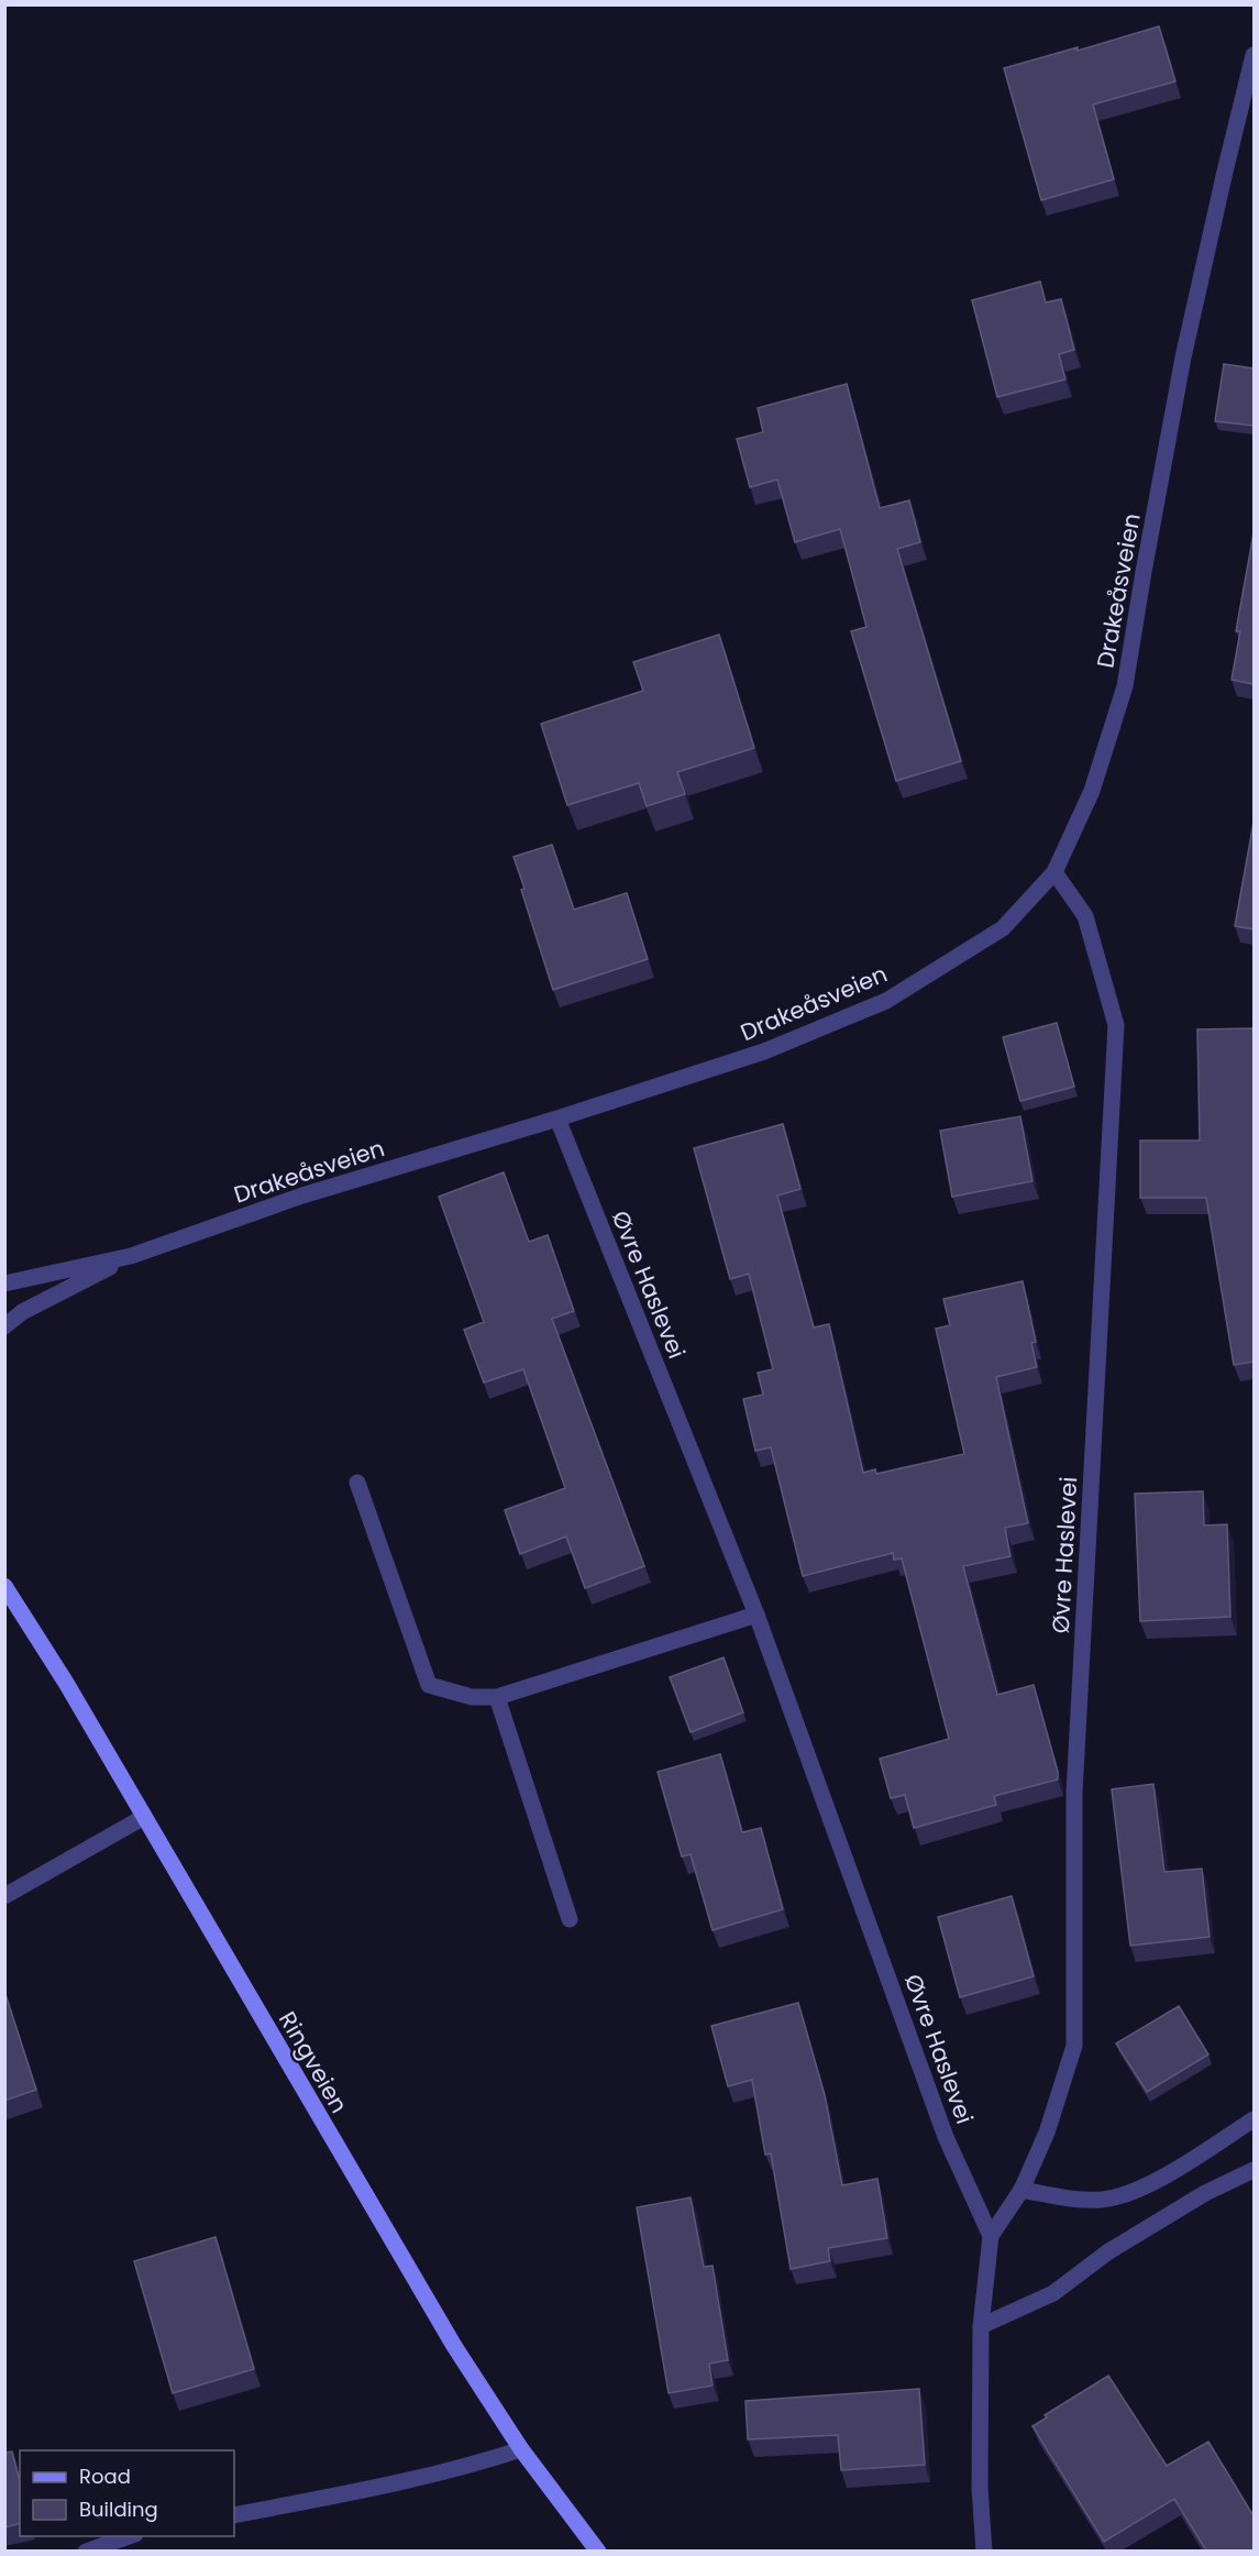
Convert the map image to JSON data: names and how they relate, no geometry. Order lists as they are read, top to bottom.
{
  "streets": {
    "main road": ["Ringveien"],
    "street": ["Drakeåsveien", "Øvre Haslevei"]
  },
  "crossings": [
    ["Drakeåsveien", "Øvre Haslevei"]
  ],
  "legend": ["Road", "Building"]
}
